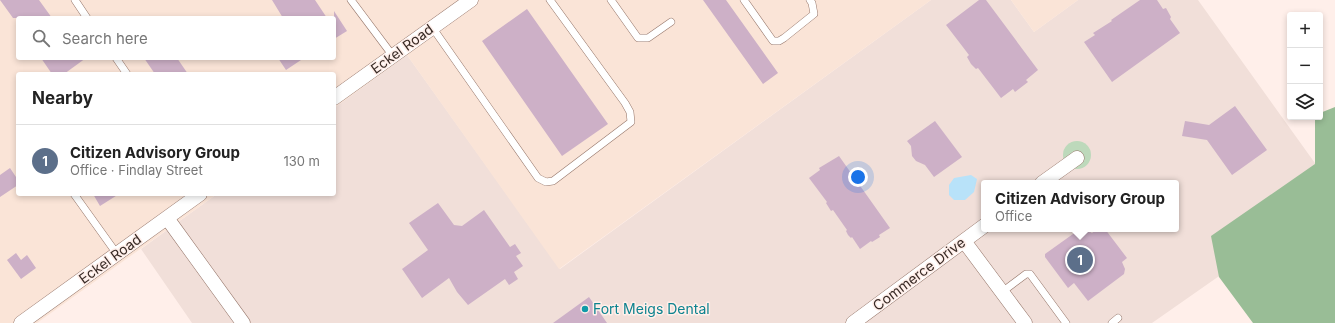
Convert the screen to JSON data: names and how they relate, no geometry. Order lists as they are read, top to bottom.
{
  "streets": {
    "street": ["Eckel Road", "Commerce Drive"]
  },
  "places": ["Fort Meigs Dental"],
  "page": {
    "map_buttons": ["+", "−"],
    "search": "Search here",
    "heading": "Nearby",
    "list": [
      {
        "mark": "1",
        "name": "Citizen Advisory Group",
        "note": "Office · Findlay Street",
        "value": "130 m"
      }
    ],
    "popup": ["Citizen Advisory Group", "Office"],
    "pins": "1"
  }
}
